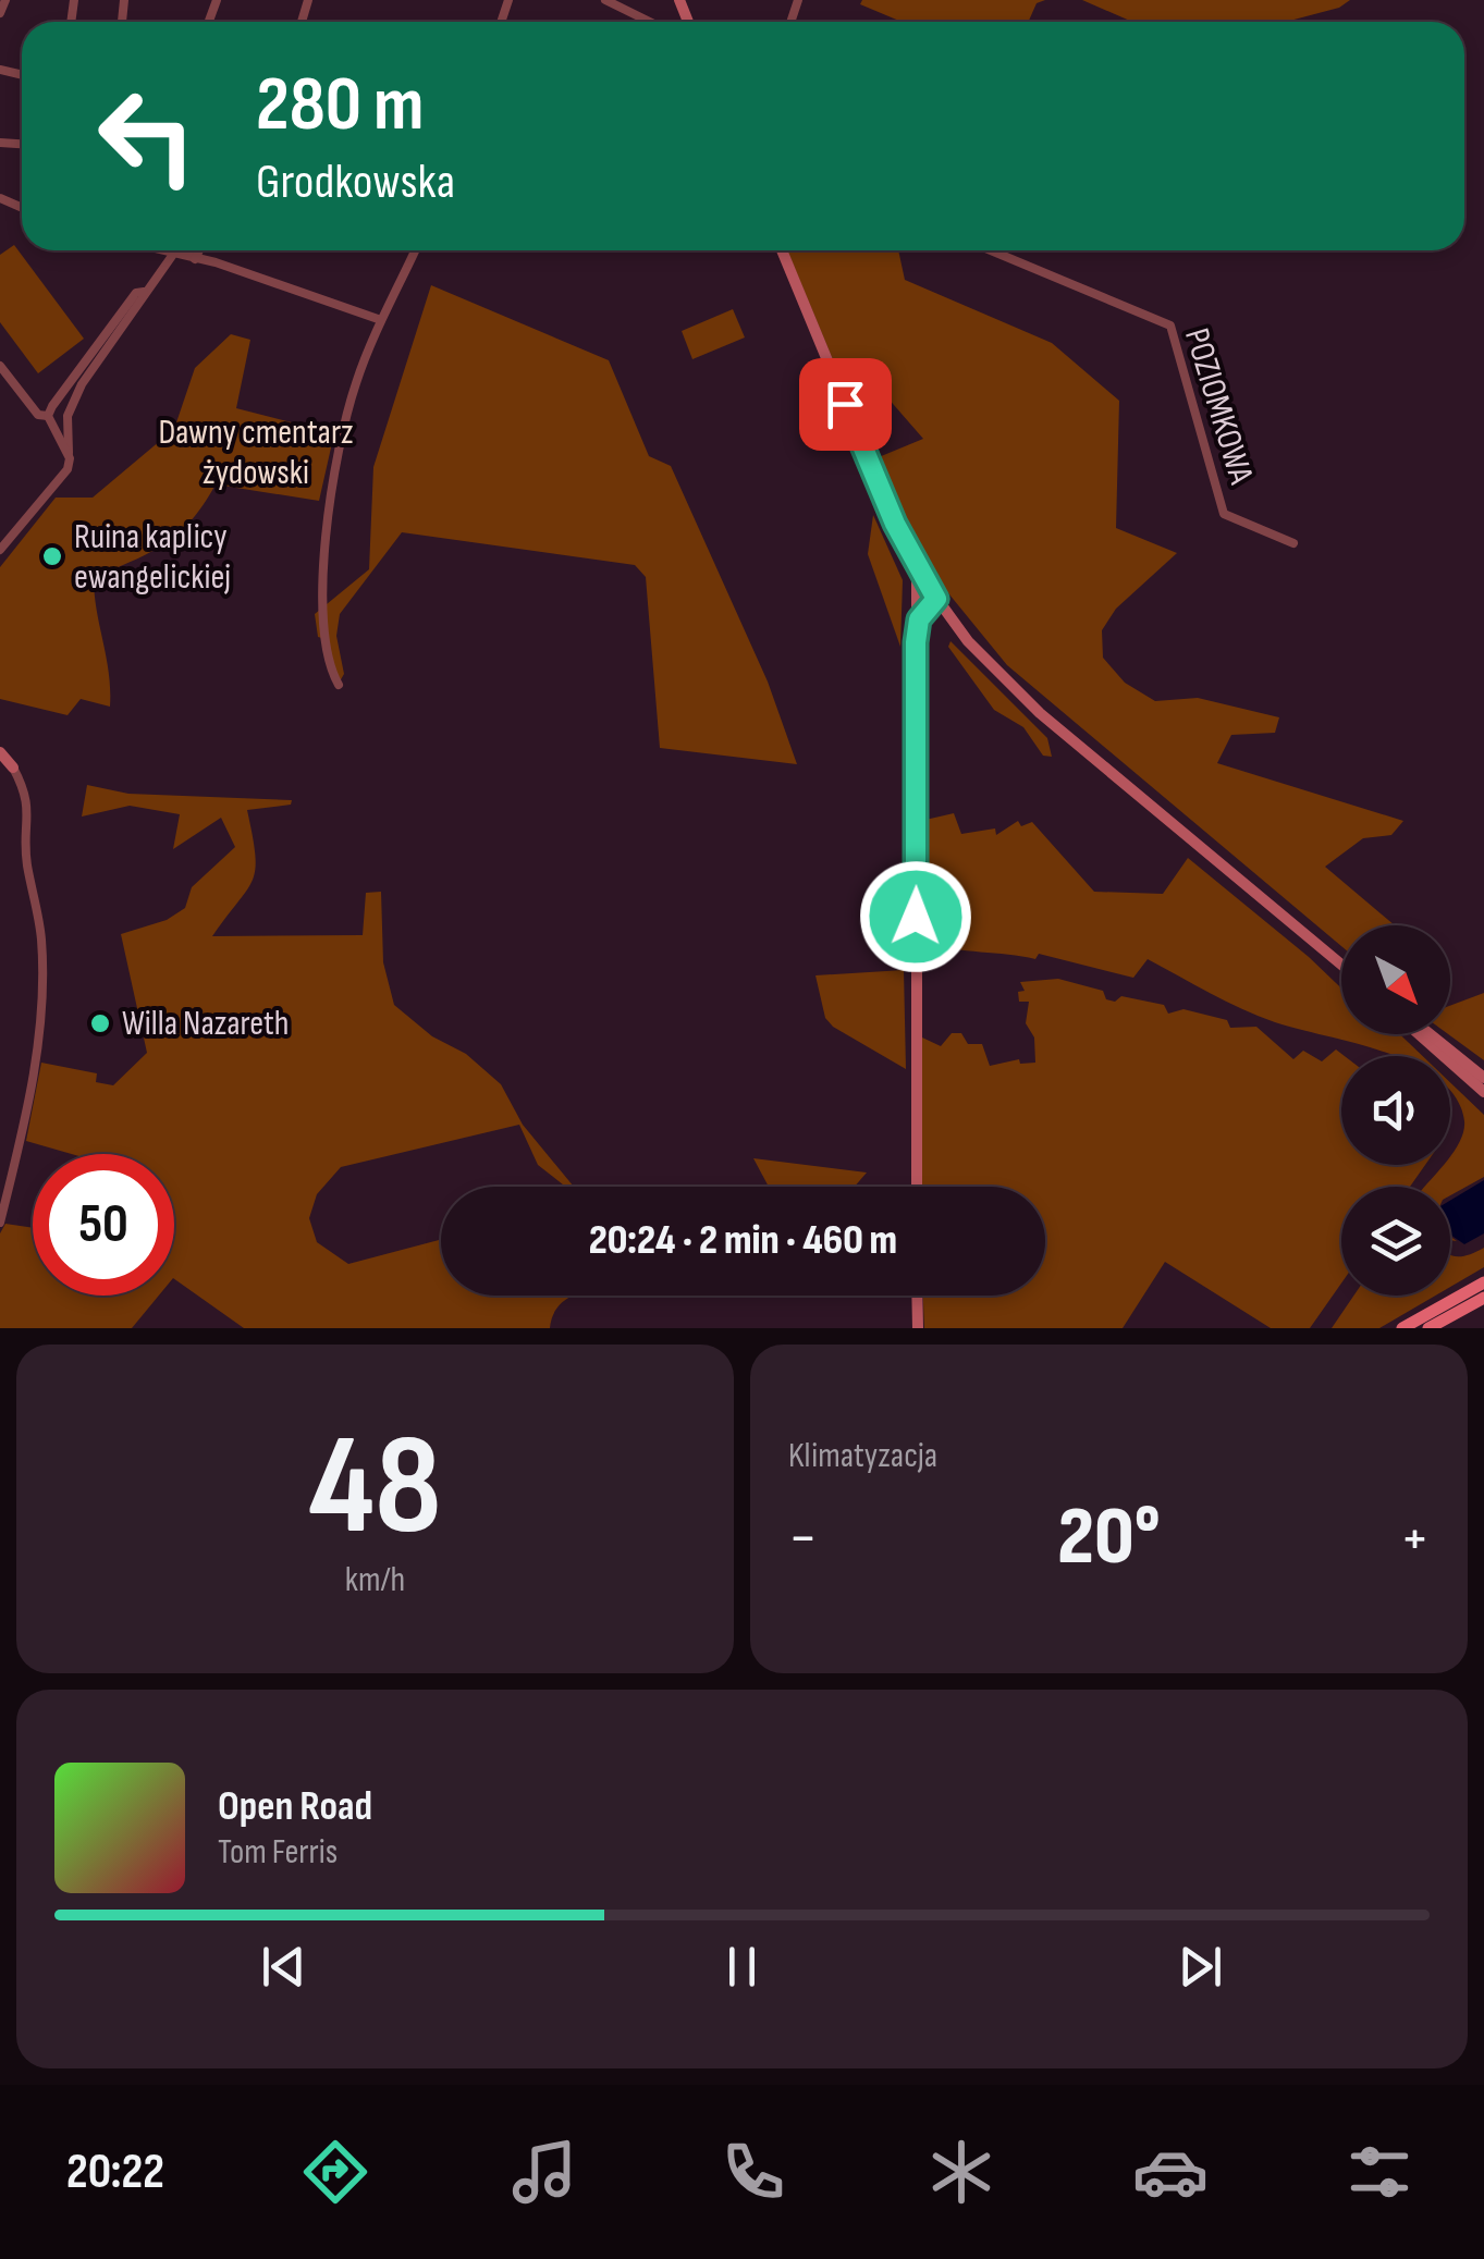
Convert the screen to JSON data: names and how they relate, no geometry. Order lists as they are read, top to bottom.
{
  "streets": {
    "street": ["POZIOMKOWA"]
  },
  "parks": ["Dawny cmentarz żydowski"],
  "places": ["Ruina kaplicy ewangelickiej", "Willa Nazareth"],
  "north": "bottom right",
  "page": {
    "turn": ["280 m", "Grodkowska"],
    "limit": "50",
    "trip": "20:24 · 2 min · 460 m",
    "tile": [
      ["48", "km/h"],
      "Klimatyzacja"
    ],
    "heat": ["−", "20°", "+"],
    "song": ["Open Road", "Tom Ferris"],
    "tabs": "20:22"
  }
}
